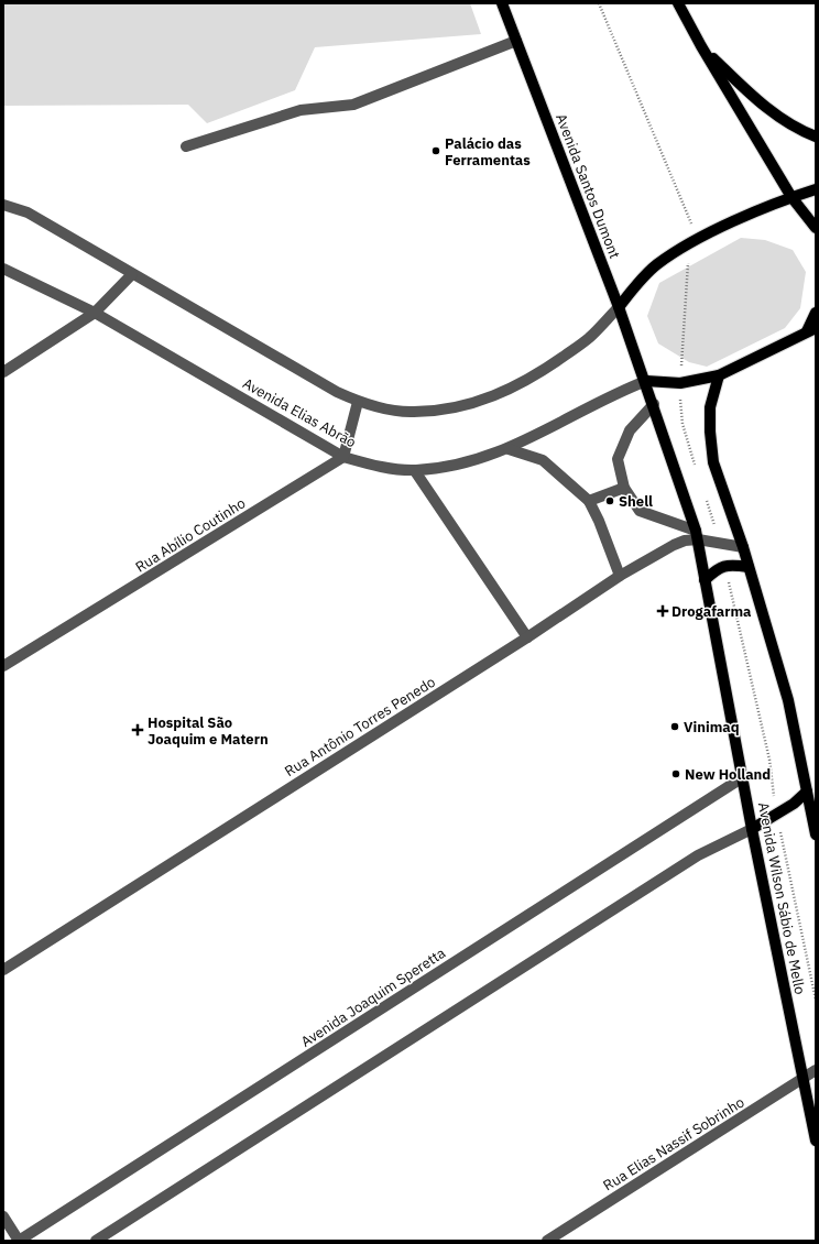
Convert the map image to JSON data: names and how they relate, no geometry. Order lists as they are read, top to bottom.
{
  "streets": {
    "main road": ["Avenida Santos Dumont", "Avenida Wilson Sábio de Mello"],
    "street": [
      "Avenida Elias Abrão",
      "Rua Abílio Coutinho",
      "Rua Antônio Torres Penedo",
      "Avenida Joaquim Speretta",
      "Rua Elias Nassif Sobrinho"
    ]
  },
  "crossings": [
    ["Avenida Santos Dumont", "Avenida Elias Abrão"],
    ["Avenida Santos Dumont", "Avenida Wilson Sábio de Mello"],
    ["Avenida Elias Abrão", "Rua Abílio Coutinho"],
    ["Avenida Elias Abrão", "Avenida Wilson Sábio de Mello"],
    ["Rua Antônio Torres Penedo", "Avenida Wilson Sábio de Mello"],
    ["Avenida Wilson Sábio de Mello", "Avenida Joaquim Speretta"],
    ["Avenida Wilson Sábio de Mello", "Rua Elias Nassif Sobrinho"]
  ],
  "places": {
    "other": [
      "Palácio das Ferramentas",
      "Shell",
      "Vinimaq",
      "New Holland"
    ],
    "health": ["Drogafarma", "Hospital São Joaquim e Matern"]
  }
}
